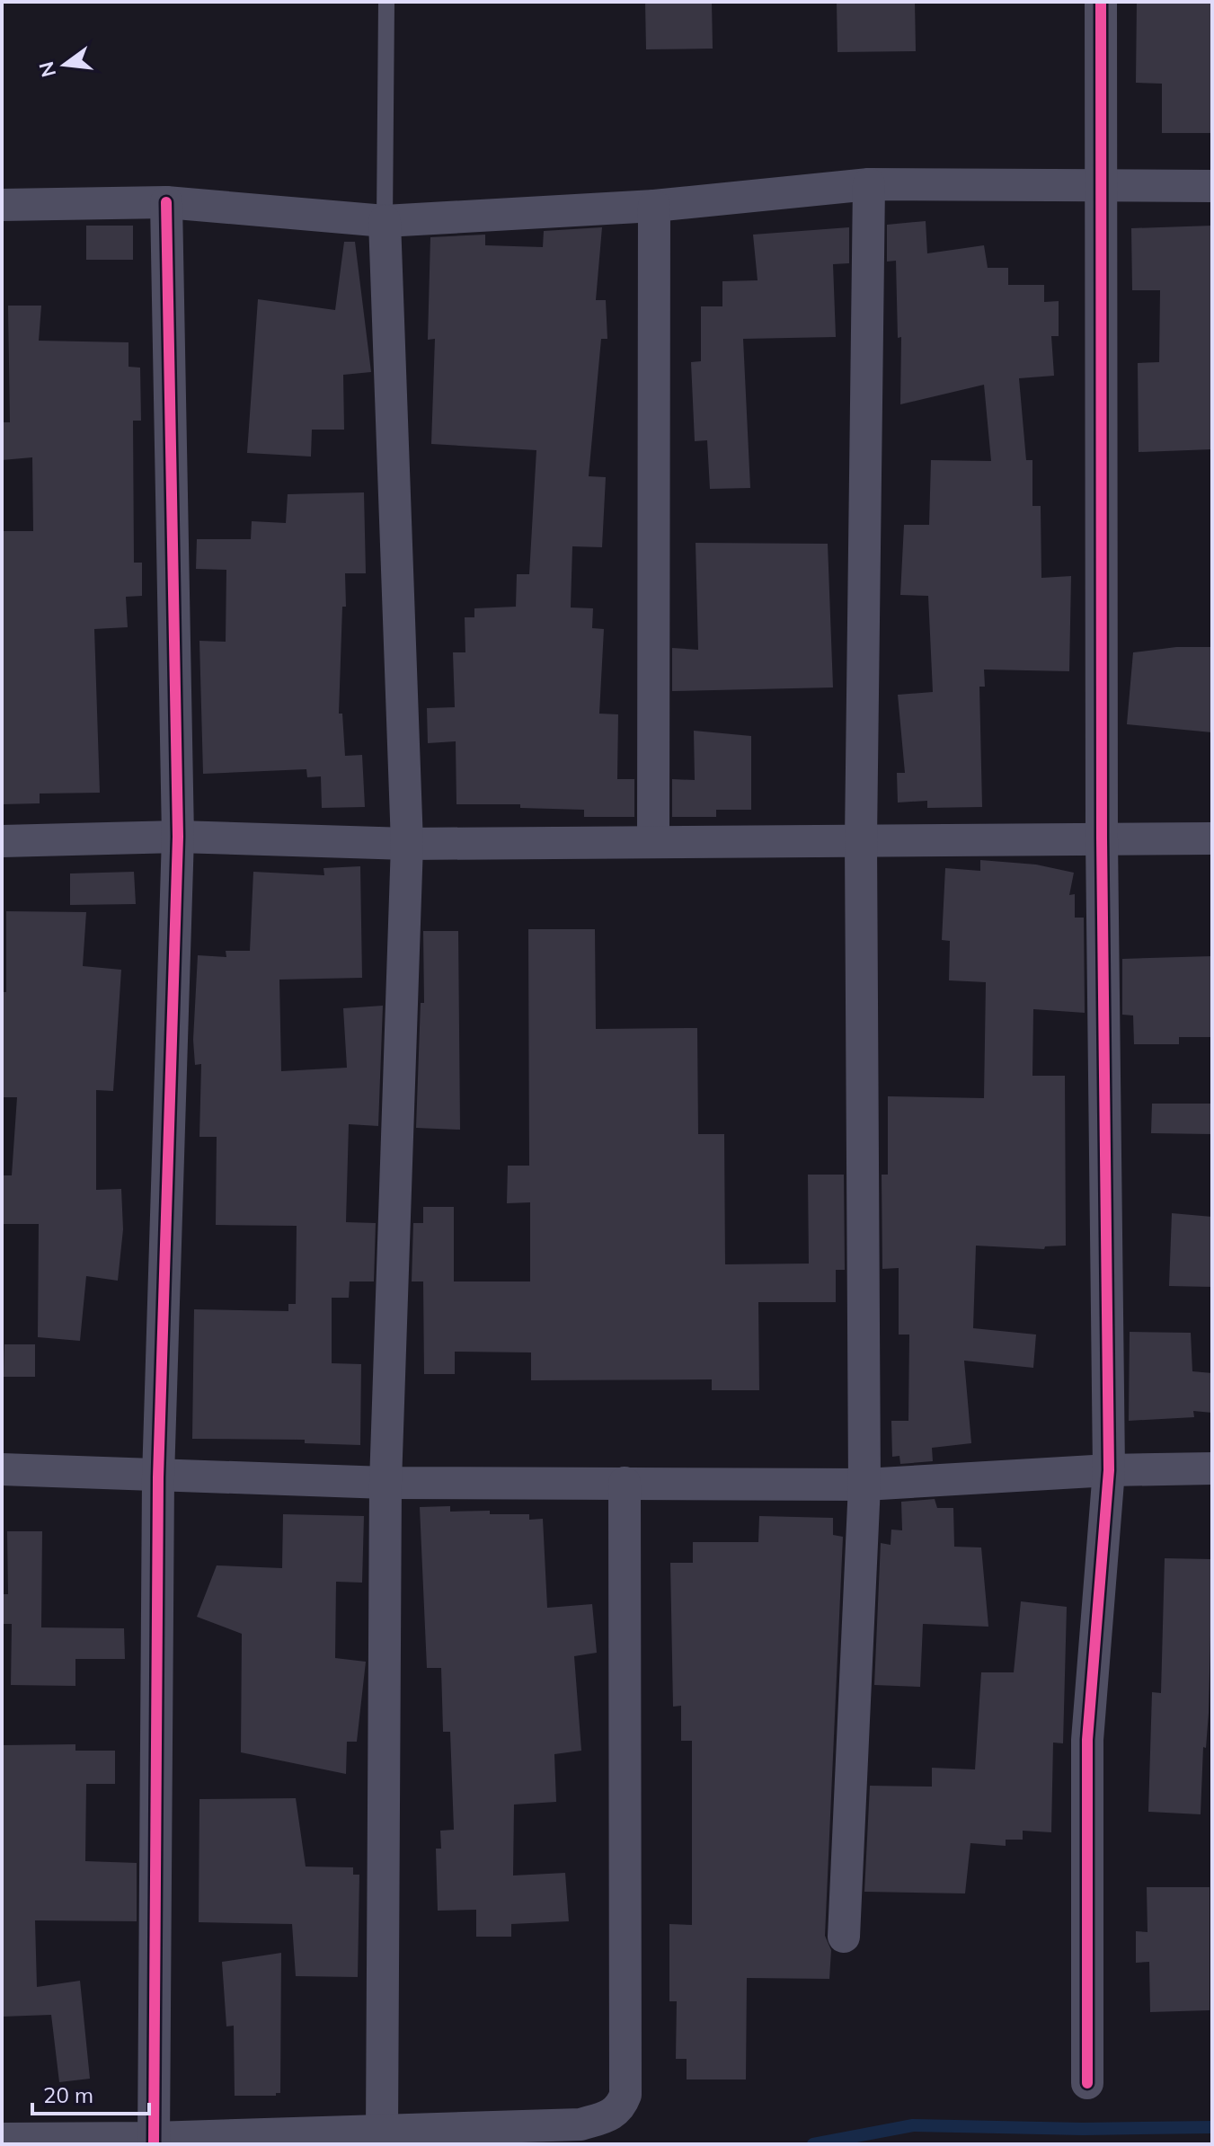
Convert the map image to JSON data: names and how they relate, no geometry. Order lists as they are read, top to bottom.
{
  "scale_bar": "20 m",
  "north": "left"
}
